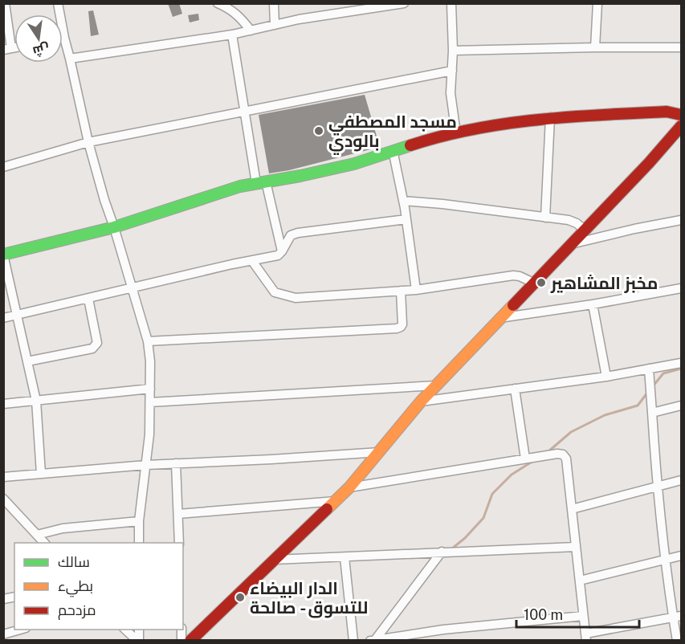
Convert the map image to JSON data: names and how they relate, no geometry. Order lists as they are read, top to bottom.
{
  "places": ["مسجد المصطفي بالودي", "مخبز المشاهير", "الدار البيضاء للتسوق - صالحة"],
  "legend": ["سالك", "بطيء", "مزدحم"],
  "scale_bar": "100 m",
  "north": "bottom"
}
